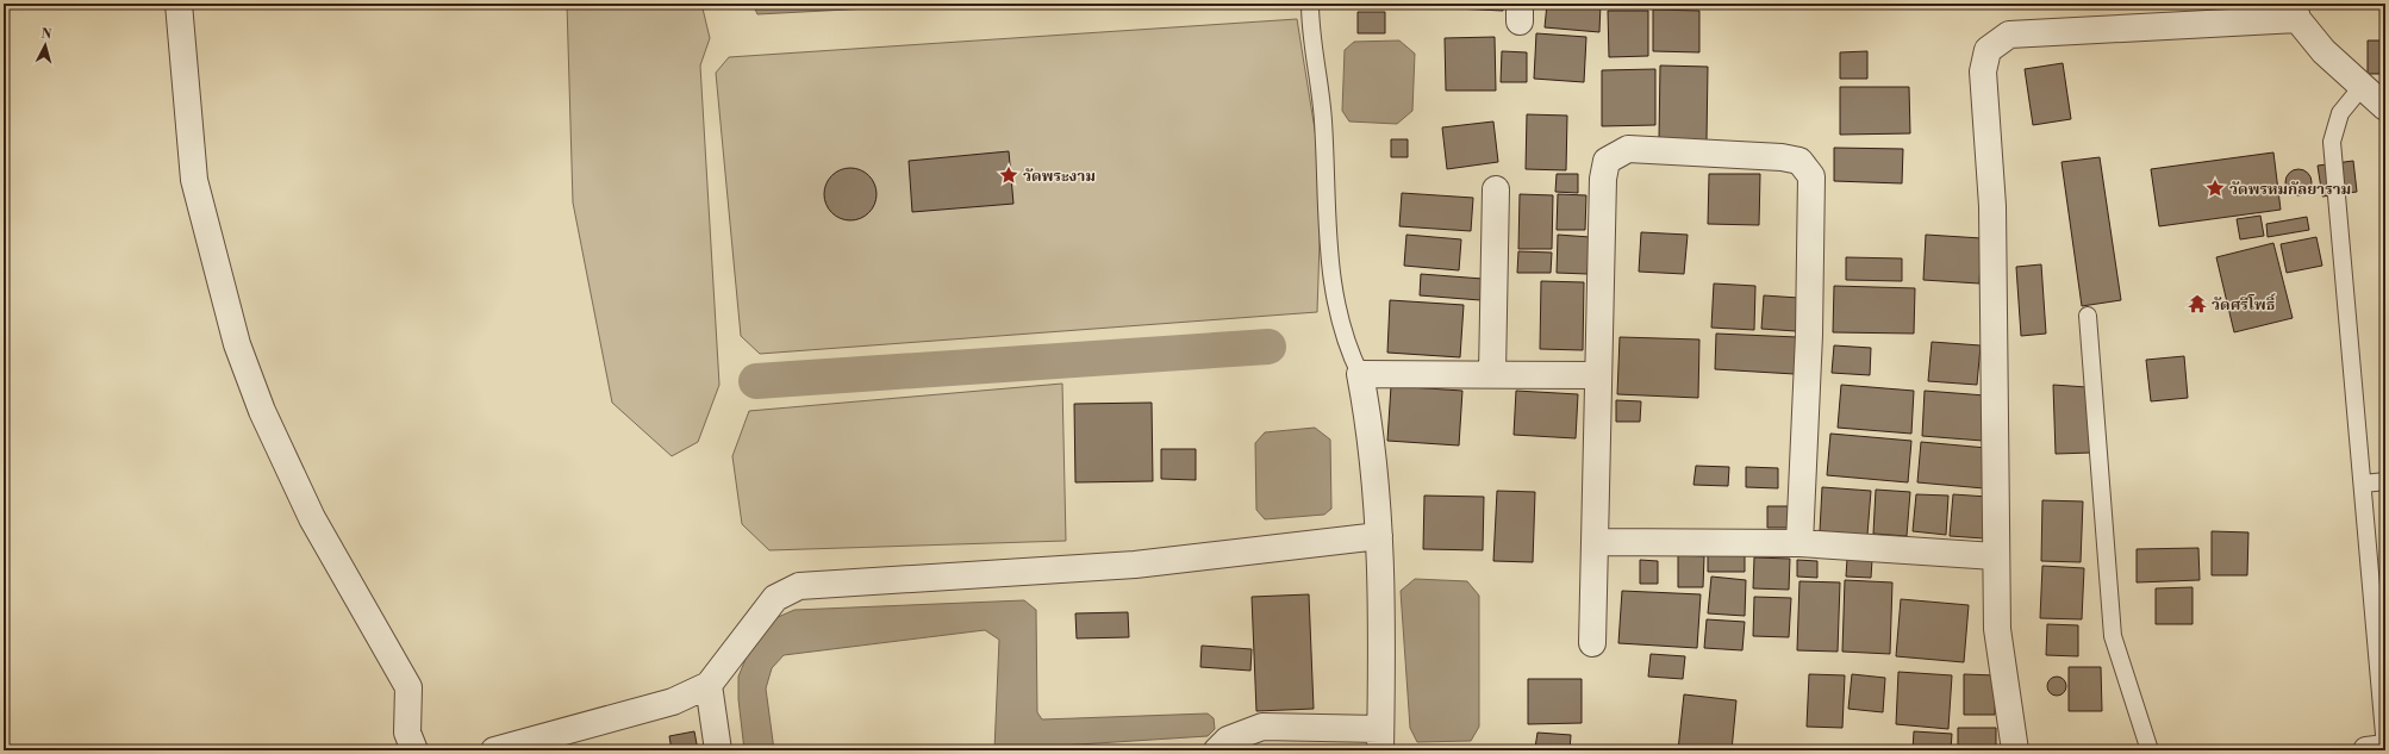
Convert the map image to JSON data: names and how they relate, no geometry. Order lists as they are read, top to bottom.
{
  "places": {
    "place": ["วัดพระงาม", "วัดพรหมกัลยาราม"],
    "temple": ["วัดศรีโพธิ์"]
  },
  "north": "top"
}
